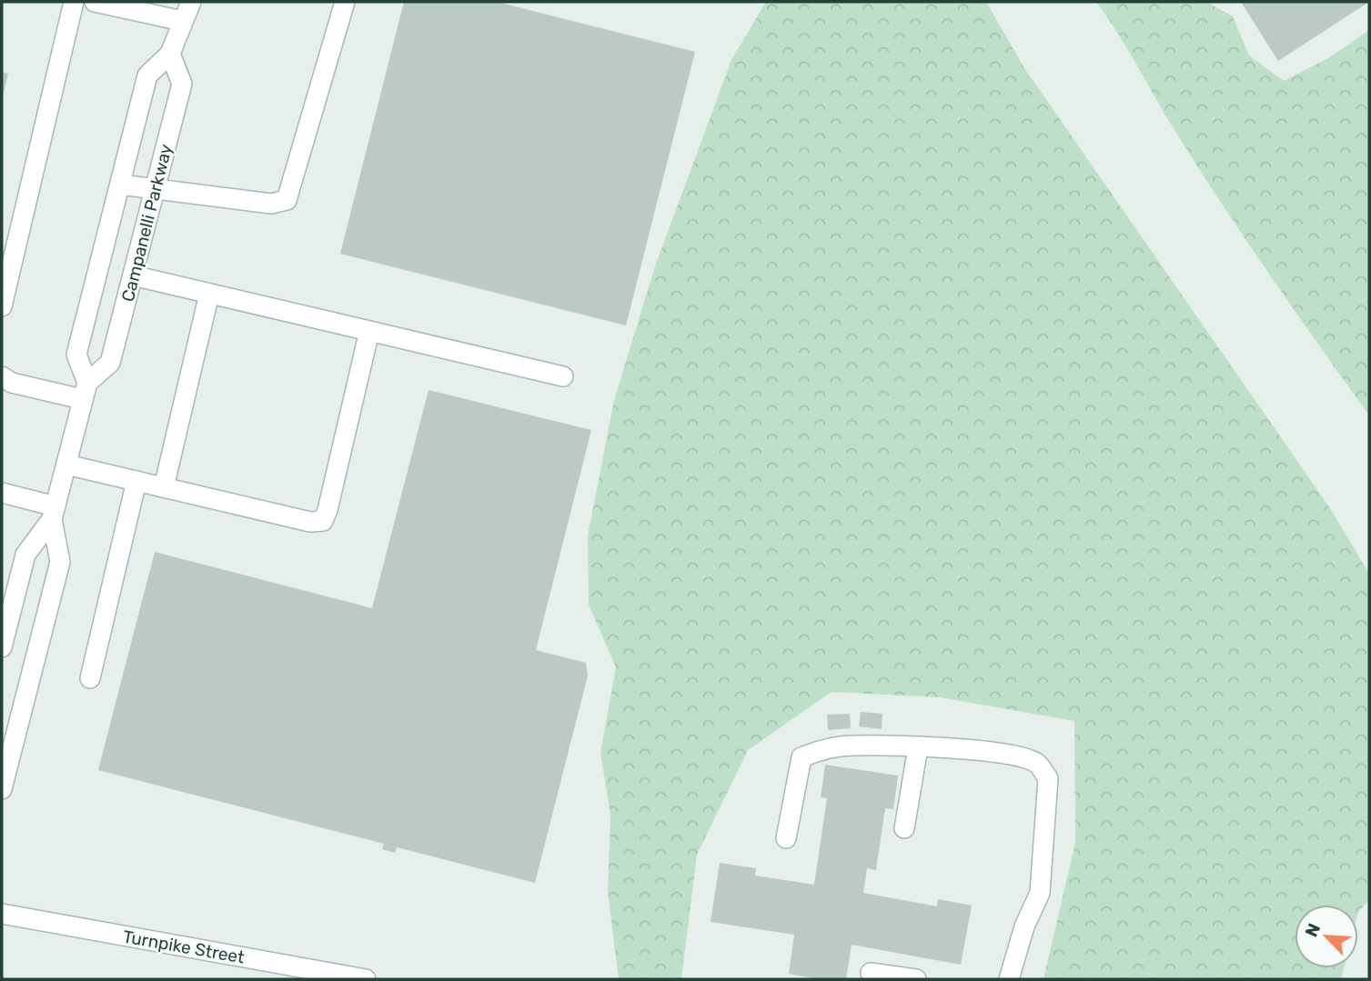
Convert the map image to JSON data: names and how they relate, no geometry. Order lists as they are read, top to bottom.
{
  "streets": {
    "street": ["Campanelli Parkway", "Turnpike Street"]
  },
  "north": "top left"
}
